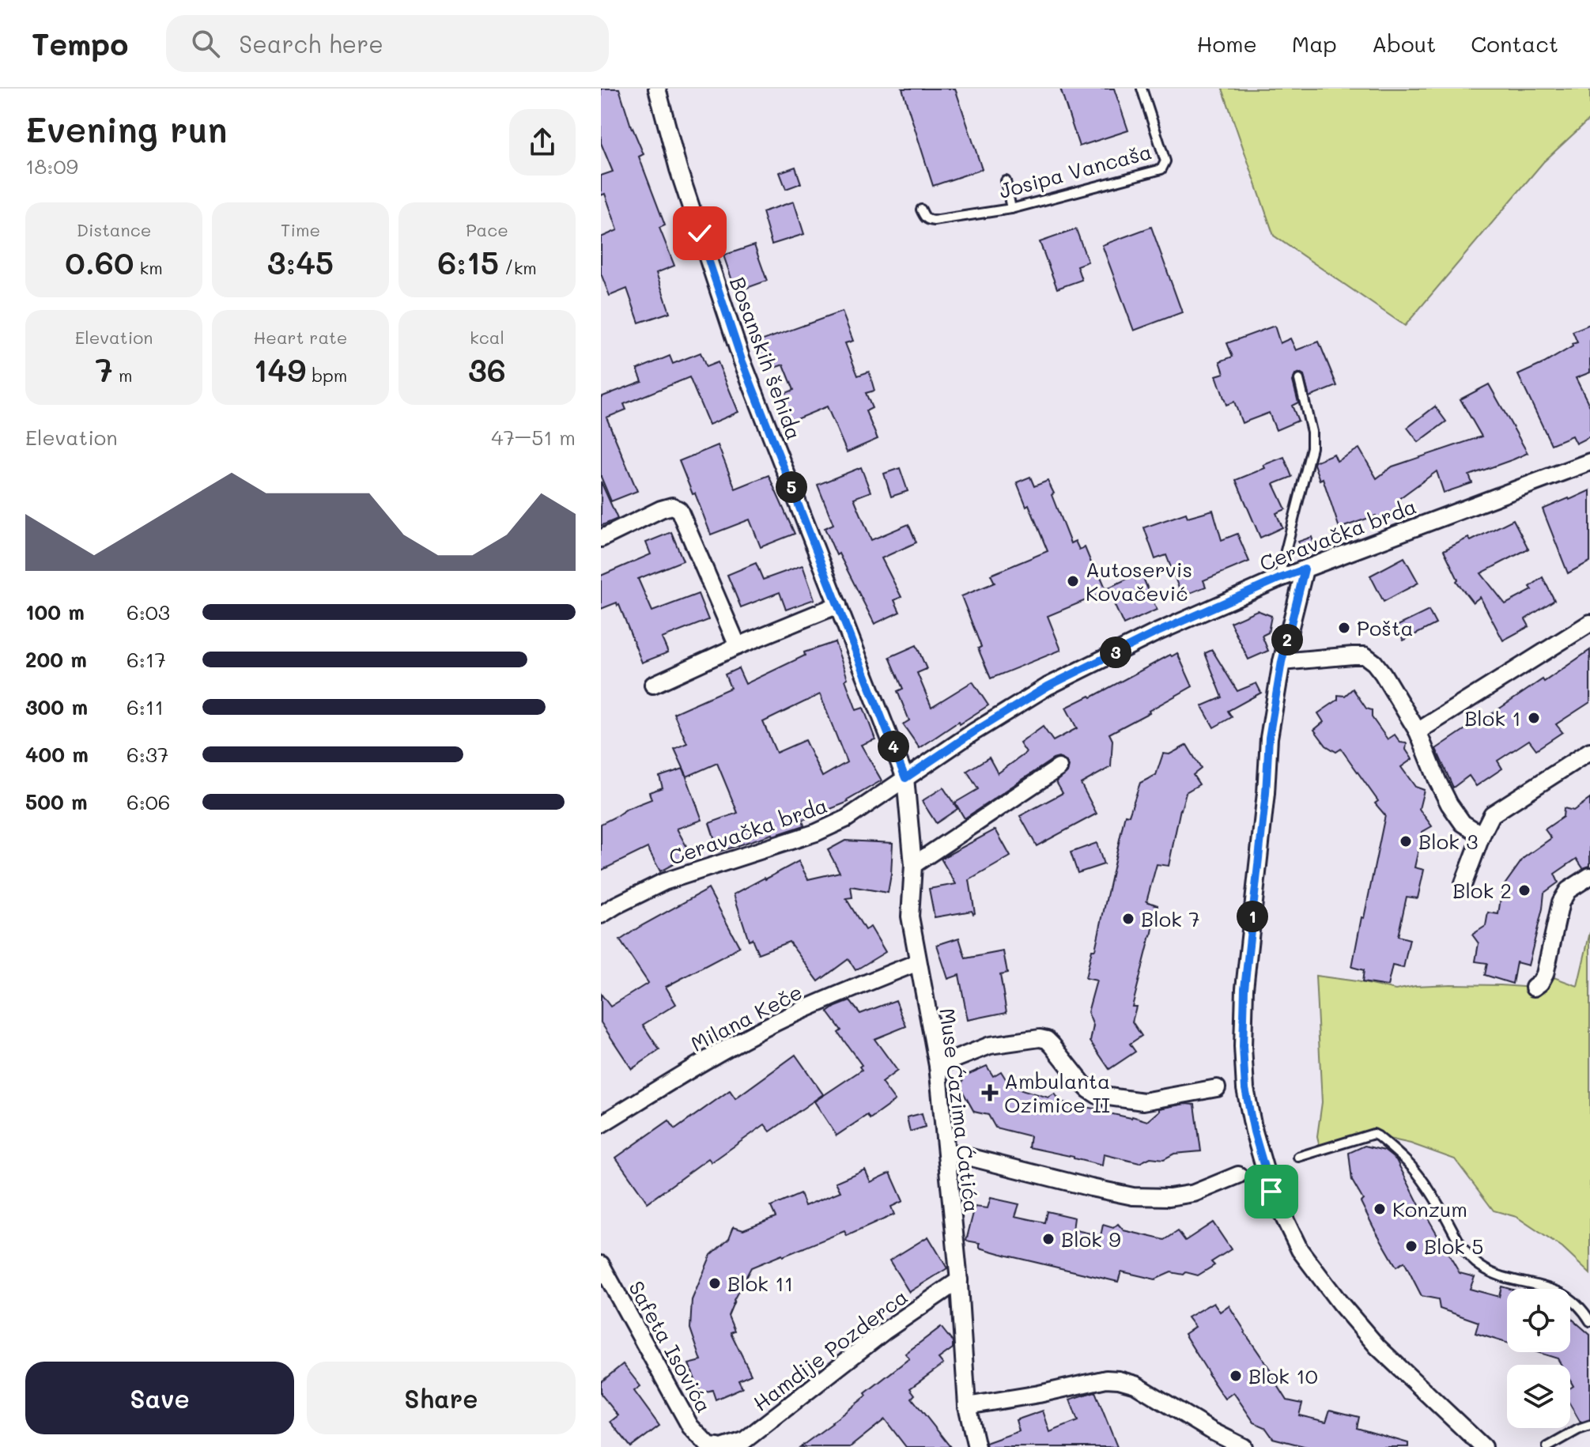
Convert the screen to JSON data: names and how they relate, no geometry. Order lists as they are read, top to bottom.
{
  "streets": {
    "street": [
      "Bosanskih šehida",
      "Ceravačka brda",
      "Milana Keče",
      "Muse Ćazima Ćatića",
      "Safeta Isovića",
      "Hamdije Pozderca"
    ],
    "lane": ["Josipa Vancaša"]
  },
  "crossings": [
    ["Bosanskih šehida", "Ceravačka brda"],
    ["Bosanskih šehida", "Muse Ćazima Ćatića"],
    ["Ceravačka brda", "Muse Ćazima Ćatića"],
    ["Milana Keče", "Muse Ćazima Ćatića"],
    ["Muse Ćazima Ćatića", "Hamdije Pozderca"]
  ],
  "places": {
    "other": [
      "Autoservis Kovačević",
      "Pošta",
      "Blok 1",
      "Blok 3",
      "Blok 2",
      "Blok 7",
      "Konzum",
      "Blok 9",
      "Blok 5",
      "Blok 11",
      "Blok 10"
    ],
    "health": ["Ambulanta Ozimice II"]
  },
  "page": {
    "header": "Tempo",
    "search": "Search here",
    "nav": [
      "Home",
      "Map",
      "About",
      "Contact"
    ],
    "heading": ["Evening run", "18:09"],
    "stats": [
      ["Distance", "0.60 km"],
      ["Time", "3:45"],
      ["Pace", "6:15 /km"],
      ["Elevation", "7 m"],
      ["Heart rate", "149 bpm"],
      ["kcal", "36"]
    ],
    "chart": ["Elevation", "47–51 m"],
    "pins": [
      "5",
      "2",
      "3",
      "4",
      "1"
    ],
    "list": [
      {
        "name": "100 m",
        "note": "6:03"
      },
      {
        "name": "200 m",
        "note": "6:17"
      },
      {
        "name": "300 m",
        "note": "6:11"
      },
      {
        "name": "400 m",
        "note": "6:37"
      },
      {
        "name": "500 m",
        "note": "6:06"
      }
    ],
    "buttons": ["Save", "Share"]
  }
}
